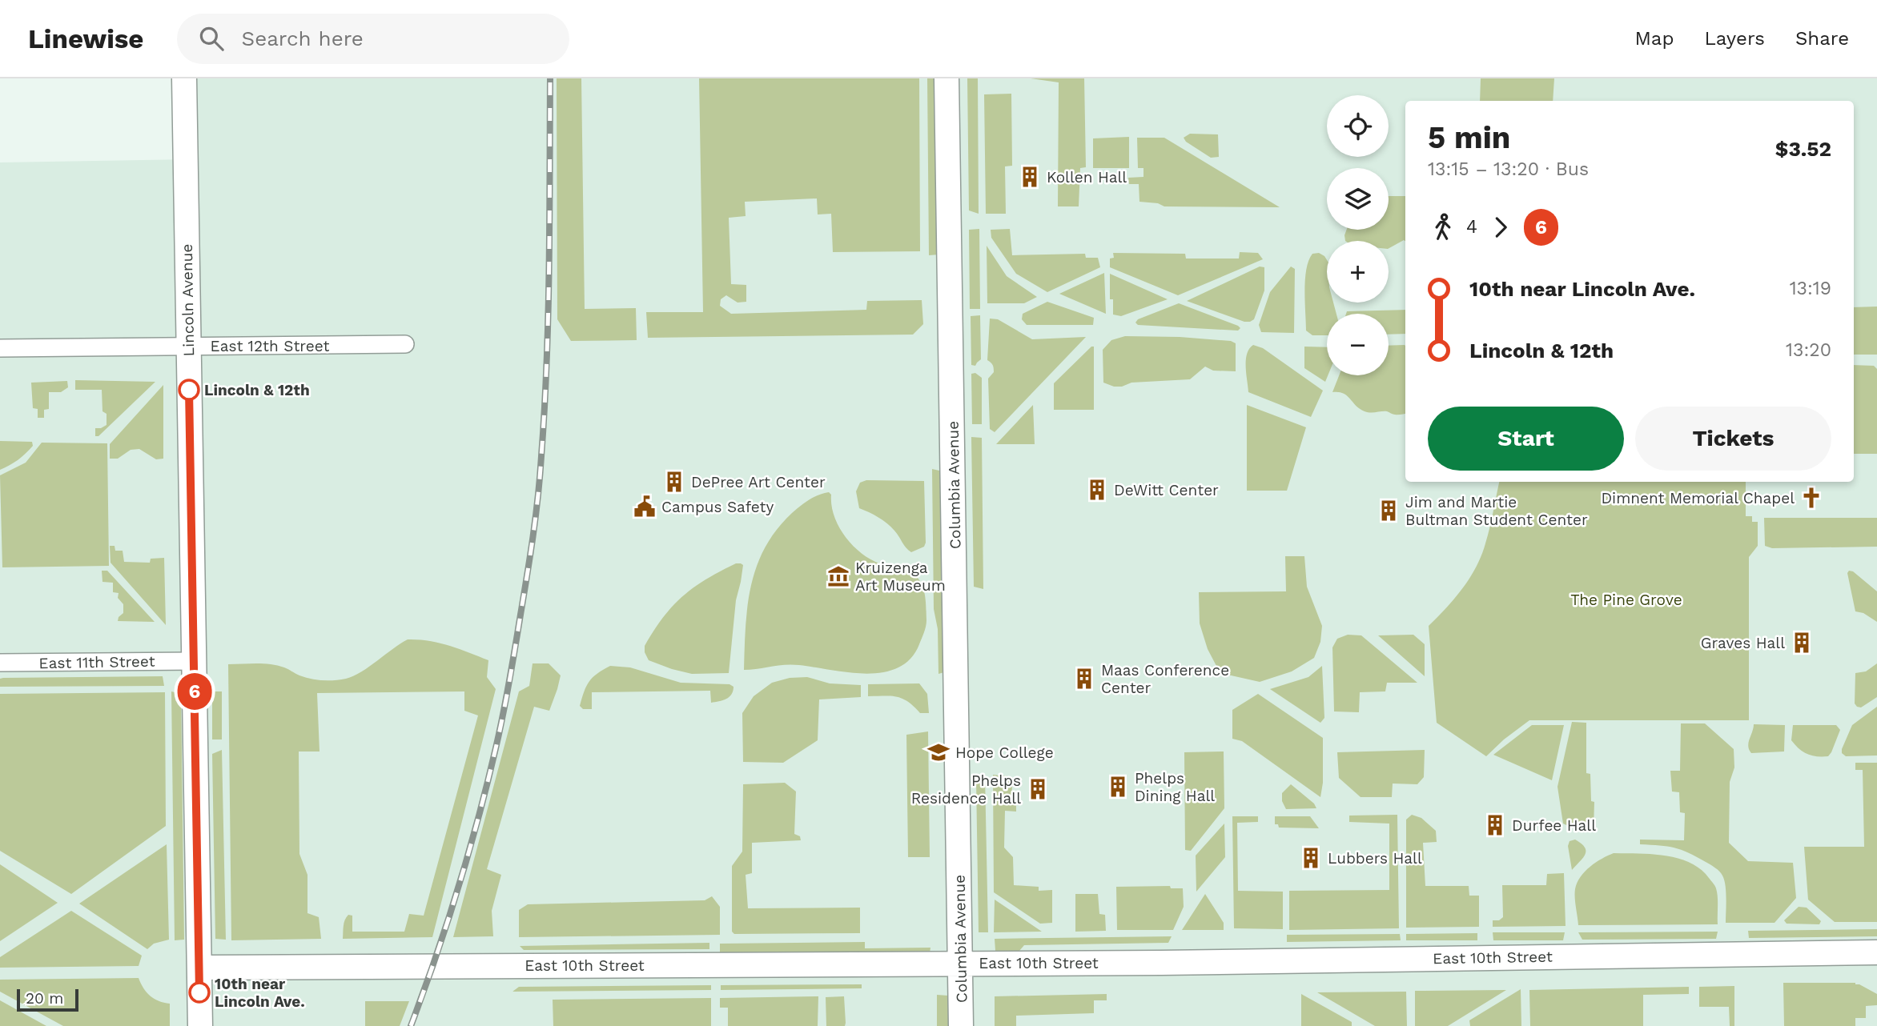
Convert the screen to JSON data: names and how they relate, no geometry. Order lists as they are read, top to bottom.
{
  "streets": {
    "street": [
      "Lincoln Avenue",
      "East 12th Street",
      "Columbia Avenue",
      "East 11th Street",
      "East 10th Street"
    ]
  },
  "crossings": [
    ["Lincoln Avenue", "East 12th Street"],
    ["Lincoln Avenue", "East 11th Street"],
    ["Lincoln Avenue", "East 10th Street"],
    ["Columbia Avenue", "East 10th Street"]
  ],
  "parks": ["The Pine Grove"],
  "places": {
    "building": [
      "Kollen Hall",
      "DePree Art Center",
      "DeWitt Center",
      "Jim and Martie Bultman Student Center",
      "Graves Hall",
      "Maas Conference Center",
      "Phelps Dining Hall",
      "Phelps Residence Hall",
      "Durfee Hall",
      "Lubbers Hall"
    ],
    "other": ["Lincoln & 12th", "10th near Lincoln Ave."],
    "church": ["Dimnent Memorial Chapel"],
    "public building": ["Campus Safety"],
    "museum": ["Kruizenga Art Museum"],
    "school or university": ["Hope College"]
  },
  "lines": ["bus line 6"],
  "scale_bar": "20 m",
  "page": {
    "header": "Linewise",
    "search": "Search here",
    "nav": ["Map", "Layers", "Share"],
    "on_map": "6",
    "map_buttons": ["+", "−"],
    "heading": ["5 min", "13:15 – 13:20 · Bus", "$3.52"],
    "legs": ["4", "6"],
    "list": [
      {
        "name": "10th near Lincoln Ave.",
        "value": "13:19"
      },
      {
        "name": "Lincoln & 12th",
        "value": "13:20"
      }
    ],
    "buttons": ["Start", "Tickets"],
    "scale": "20 m"
  }
}
